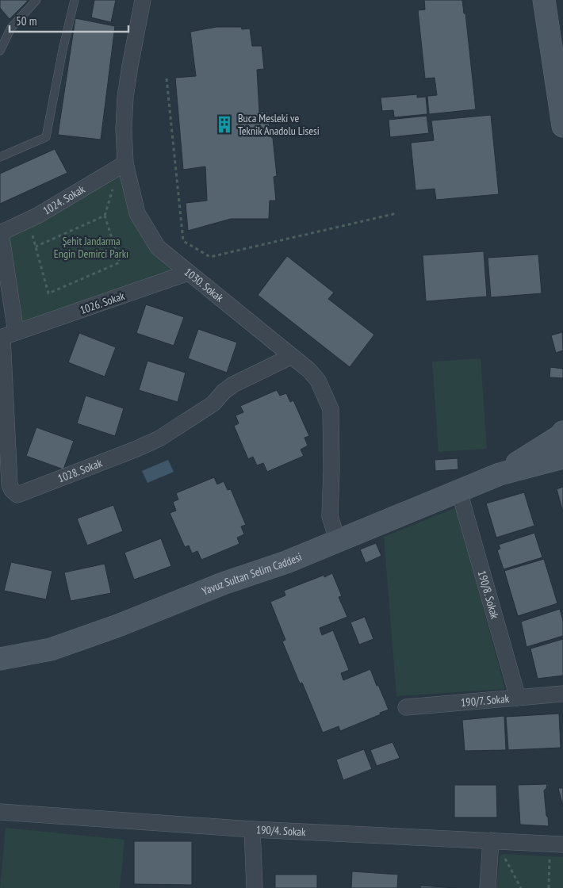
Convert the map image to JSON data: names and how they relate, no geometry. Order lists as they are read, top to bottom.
{
  "streets": {
    "main road": ["Yavuz Sultan Selim Caddesi"],
    "street": [
      "1024. Sokak",
      "1030. Sokak",
      "1026. Sokak",
      "1028. Sokak",
      "190/8. Sokak",
      "190/7. Sokak",
      "190/4. Sokak"
    ]
  },
  "crossings": [
    ["1024. Sokak", "1030. Sokak"],
    ["1024. Sokak", "1026. Sokak"],
    ["1024. Sokak", "1028. Sokak"],
    ["1030. Sokak", "1026. Sokak"],
    ["1030. Sokak", "1028. Sokak"],
    ["1030. Sokak", "Yavuz Sultan Selim Caddesi"],
    ["1026. Sokak", "1028. Sokak"],
    ["Yavuz Sultan Selim Caddesi", "190/8. Sokak"],
    ["190/8. Sokak", "190/7. Sokak"]
  ],
  "parks": ["Şehit Jandarma Engin Demirci Parkı"],
  "places": {
    "building": ["Buca Mesleki ve Teknik Anadolu Lisesi"]
  },
  "scale_bar": "50 m"
}
